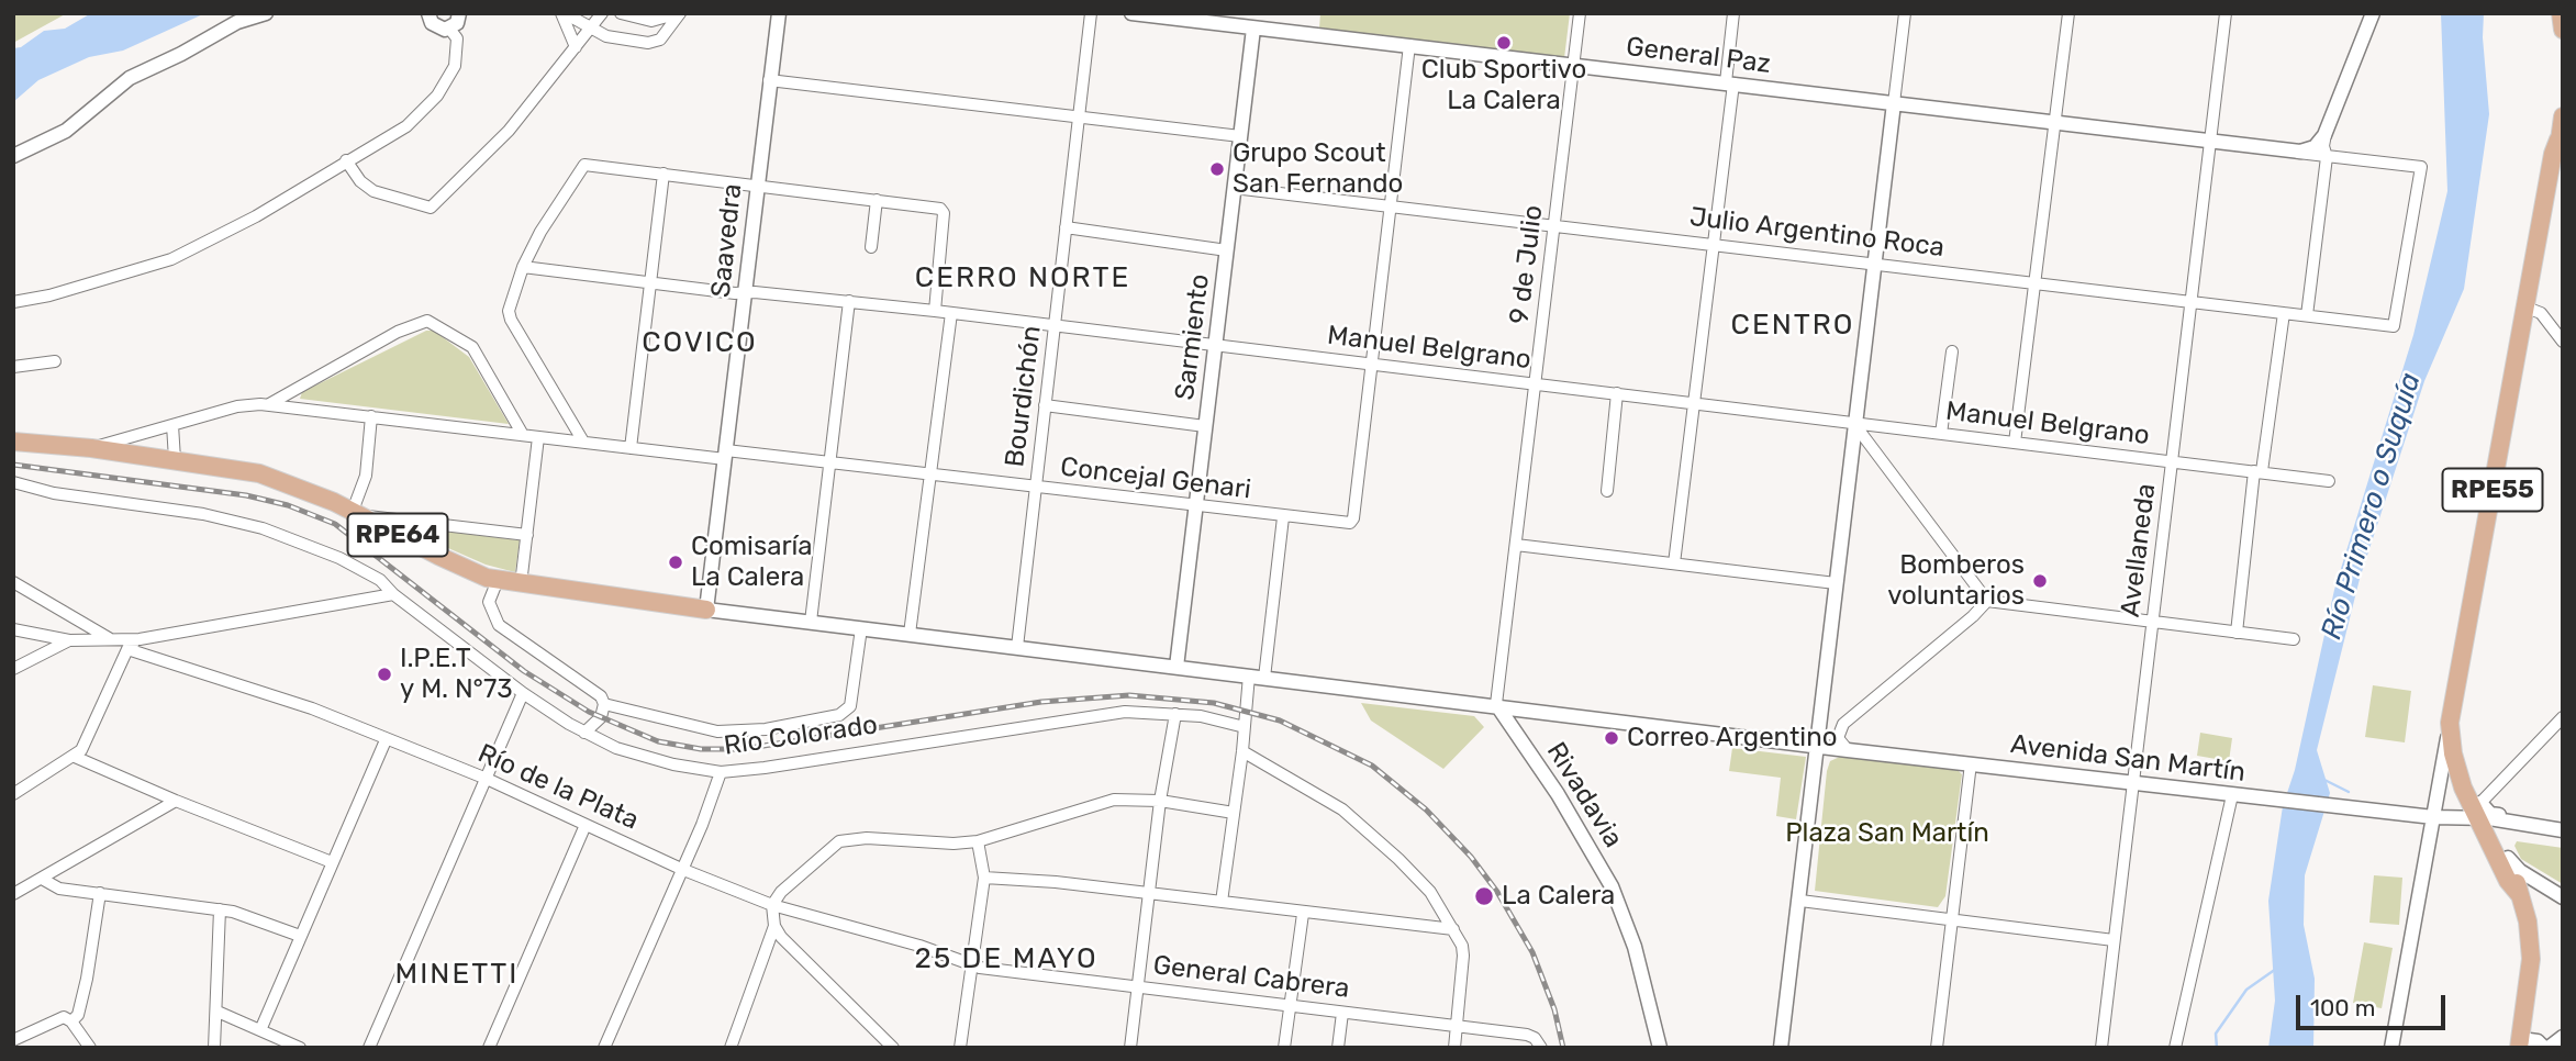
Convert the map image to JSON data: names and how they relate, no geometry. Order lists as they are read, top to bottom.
{
  "streets": {
    "main road": ["RPE55", "RPE64"],
    "street": [
      "General Paz",
      "Julio Argentino Roca",
      "Saavedra",
      "9 de Julio",
      "Sarmiento",
      "Manuel Belgrano",
      "Bourdichón",
      "Concejal Genari",
      "Avellaneda",
      "Río Colorado",
      "Avenida San Martín",
      "Río de la Plata",
      "Rivadavia",
      "General Cabrera"
    ]
  },
  "crossings": [
    ["General Paz", "9 de Julio"],
    ["General Paz", "Sarmiento"],
    ["General Paz", "Avellaneda"],
    ["Julio Argentino Roca", "9 de Julio"],
    ["Julio Argentino Roca", "Sarmiento"],
    ["Julio Argentino Roca", "Avellaneda"],
    ["Saavedra", "Manuel Belgrano"],
    ["Saavedra", "Concejal Genari"],
    ["Saavedra", "RPE64"],
    ["9 de Julio", "Manuel Belgrano"],
    ["9 de Julio", "RPE64"],
    ["9 de Julio", "Rivadavia"],
    ["Sarmiento", "Manuel Belgrano"],
    ["Sarmiento", "Concejal Genari"],
    ["Sarmiento", "RPE64"],
    ["Manuel Belgrano", "Bourdichón"],
    ["Manuel Belgrano", "Concejal Genari"],
    ["Manuel Belgrano", "Avellaneda"],
    ["Bourdichón", "Concejal Genari"],
    ["Bourdichón", "RPE64"],
    ["Concejal Genari", "RPE64"],
    ["RPE55", "Avenida San Martín"],
    ["RPE64", "Avenida San Martín"],
    ["RPE64", "Rivadavia"],
    ["Avellaneda", "Avenida San Martín"],
    ["Río de la Plata", "General Cabrera"]
  ],
  "districts": [
    "CERRO NORTE",
    "CENTRO",
    "COVICO",
    "25 DE MAYO",
    "MINETTI"
  ],
  "water": ["Río Primero o Suquía"],
  "parks": ["Plaza San Martín"],
  "places": [
    "Club Sportivo La Calera",
    "Grupo Scout San Fernando",
    "Comisaría La Calera",
    "Bomberos voluntarios",
    "I.P.E.T y M. N°73",
    "Correo Argentino",
    "La Calera"
  ],
  "scale_bar": "100 m"
}
